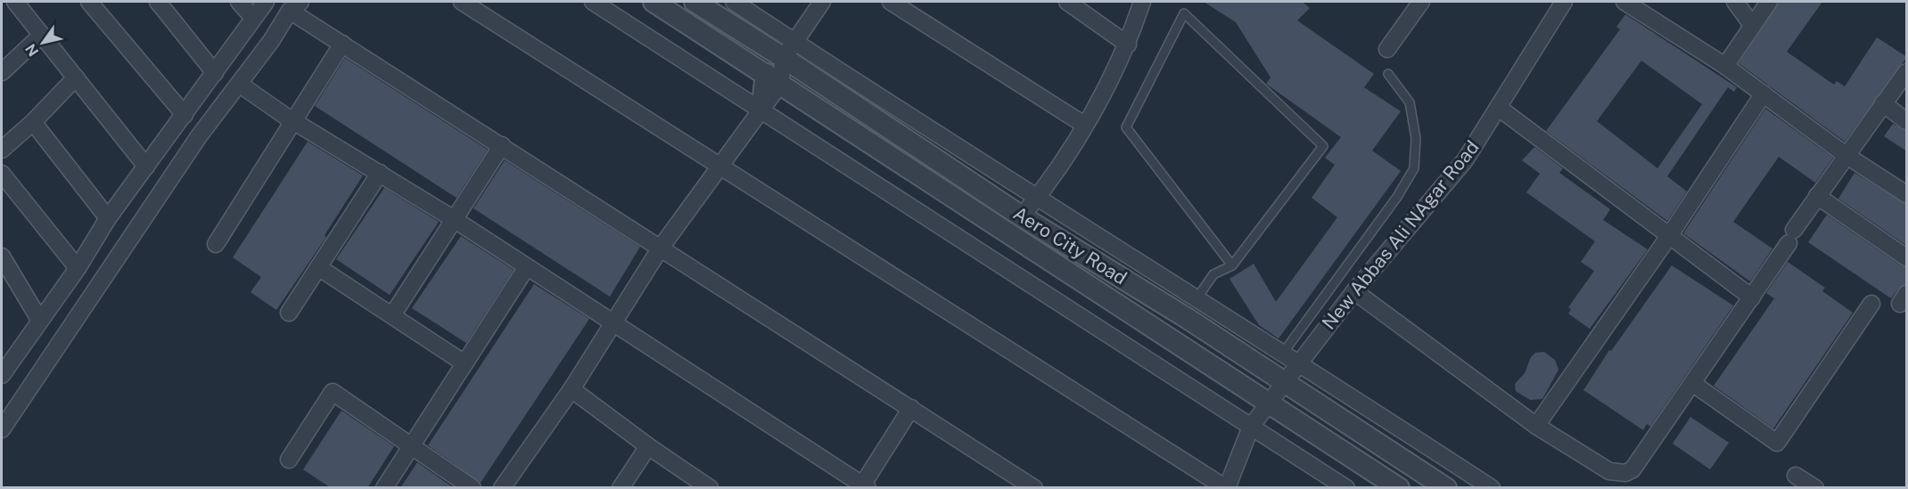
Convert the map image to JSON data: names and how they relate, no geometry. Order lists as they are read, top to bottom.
{
  "streets": {
    "street": ["New Abbas Ali NAgar Road", "Aero City Road"]
  },
  "crossings": [
    ["New Abbas Ali NAgar Road", "Aero City Road"]
  ],
  "north": "bottom left"
}
